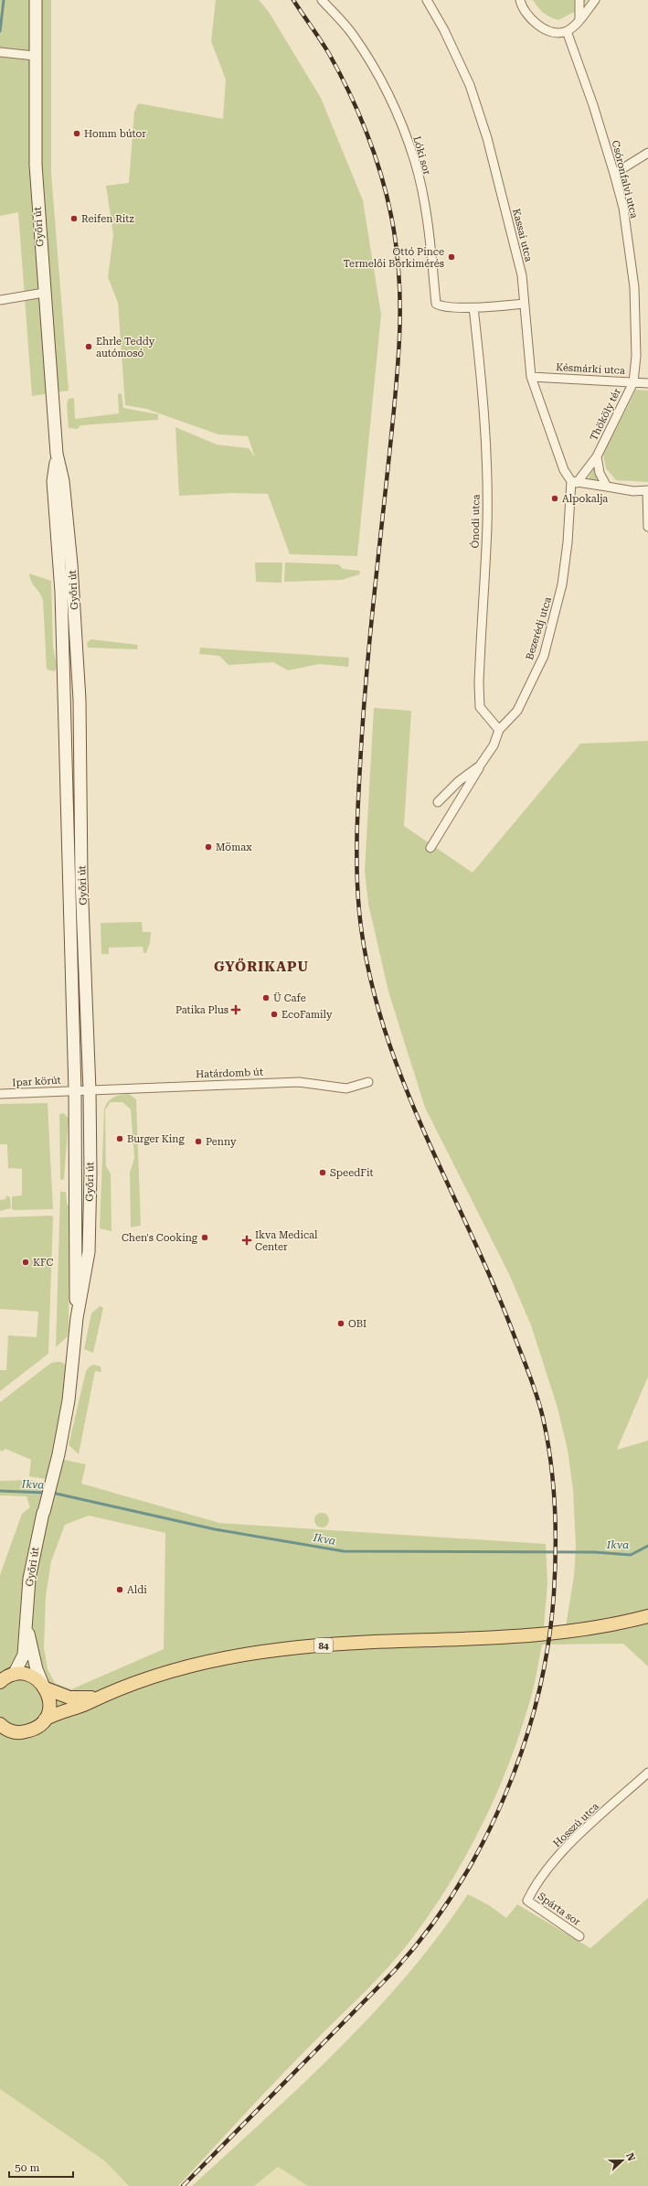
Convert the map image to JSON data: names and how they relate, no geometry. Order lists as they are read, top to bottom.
{
  "streets": {
    "main road": ["Győri út", "84"],
    "street": [
      "Lóki sor",
      "Csóronfalvi utca",
      "Kassai utca",
      "Késmárki utca",
      "Thököly tér",
      "Ónodi utca",
      "Bezerédj utca",
      "Határdomb út",
      "Ipar körút",
      "Hosszú utca",
      "Spárta sor"
    ]
  },
  "crossings": [
    ["Lóki sor", "Ónodi utca"],
    ["Csóronfalvi utca", "Késmárki utca"],
    ["Csóronfalvi utca", "Thököly tér"],
    ["Győri út", "Határdomb út"],
    ["Győri út", "Ipar körút"],
    ["Győri út", "84"],
    ["Kassai utca", "Késmárki utca"],
    ["Kassai utca", "Thököly tér"],
    ["Kassai utca", "Bezerédj utca"],
    ["Késmárki utca", "Thököly tér"],
    ["Thököly tér", "Bezerédj utca"],
    ["Ónodi utca", "Bezerédj utca"],
    ["Határdomb út", "Ipar körút"],
    ["Hosszú utca", "Spárta sor"]
  ],
  "districts": ["GYŐRIKAPU"],
  "water": ["Ikva"],
  "places": {
    "other": [
      "Homm bútor",
      "Reifen Ritz",
      "Ottó Pince Termelői Borkimérés",
      "Ehrle Teddy autómosó",
      "Alpokalja",
      "Mömax",
      "Ü Cafe",
      "EcoFamily",
      "Burger King",
      "Penny",
      "SpeedFit",
      "Chen's Cooking",
      "KFC",
      "OBI",
      "Aldi"
    ],
    "health": ["Patika Plus", "Ikva Medical Center"]
  },
  "scale_bar": "50 m",
  "north": "right"
}
